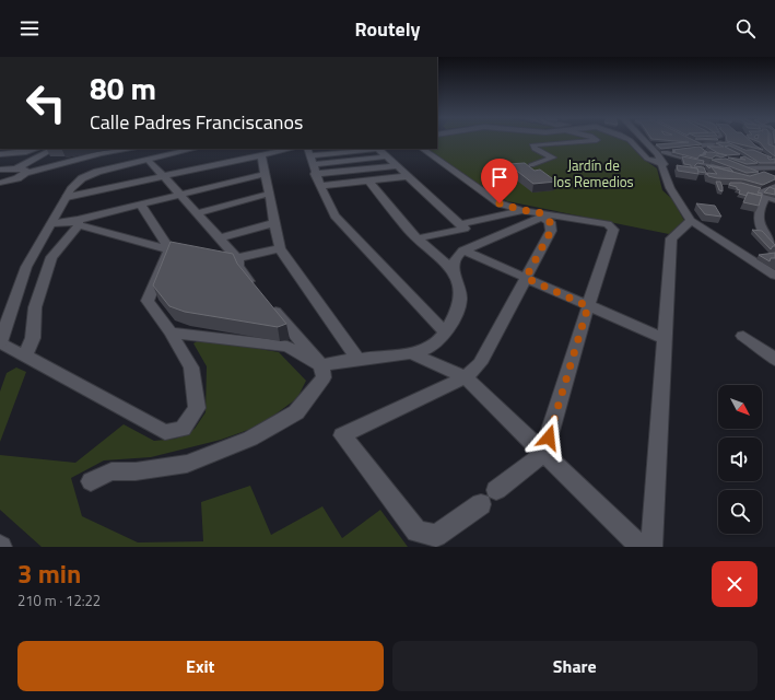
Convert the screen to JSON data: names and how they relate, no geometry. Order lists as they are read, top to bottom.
{
  "parks": ["Jardín de los Remedios"],
  "north": "bottom right",
  "page": {
    "header": "Routely",
    "turn": ["80 m", "Calle Padres Franciscanos"],
    "heading": ["3 min", "210 m · 12:22"],
    "buttons": ["Exit", "Share"]
  }
}
